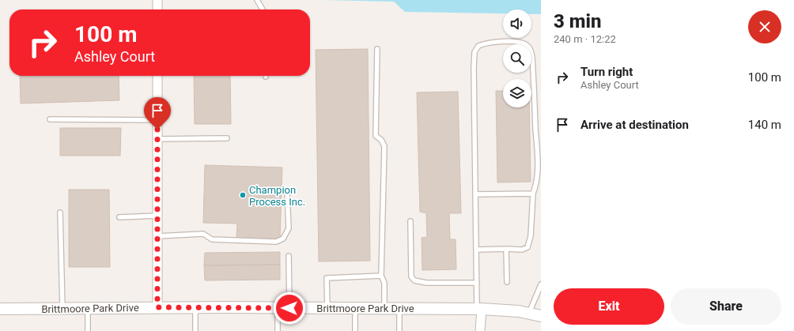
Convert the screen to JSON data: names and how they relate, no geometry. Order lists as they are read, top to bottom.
{
  "streets": {
    "street": ["Brittmoore Park Drive"]
  },
  "places": ["Champion Process Inc."],
  "page": {
    "heading": ["3 min", "240 m · 12:22"],
    "turn": ["100 m", "Ashley Court"],
    "list": [
      {
        "name": "Turn right",
        "note": "Ashley Court",
        "value": "100 m"
      },
      {
        "name": "Arrive at destination",
        "value": "140 m"
      }
    ],
    "buttons": ["Exit", "Share"]
  }
}
